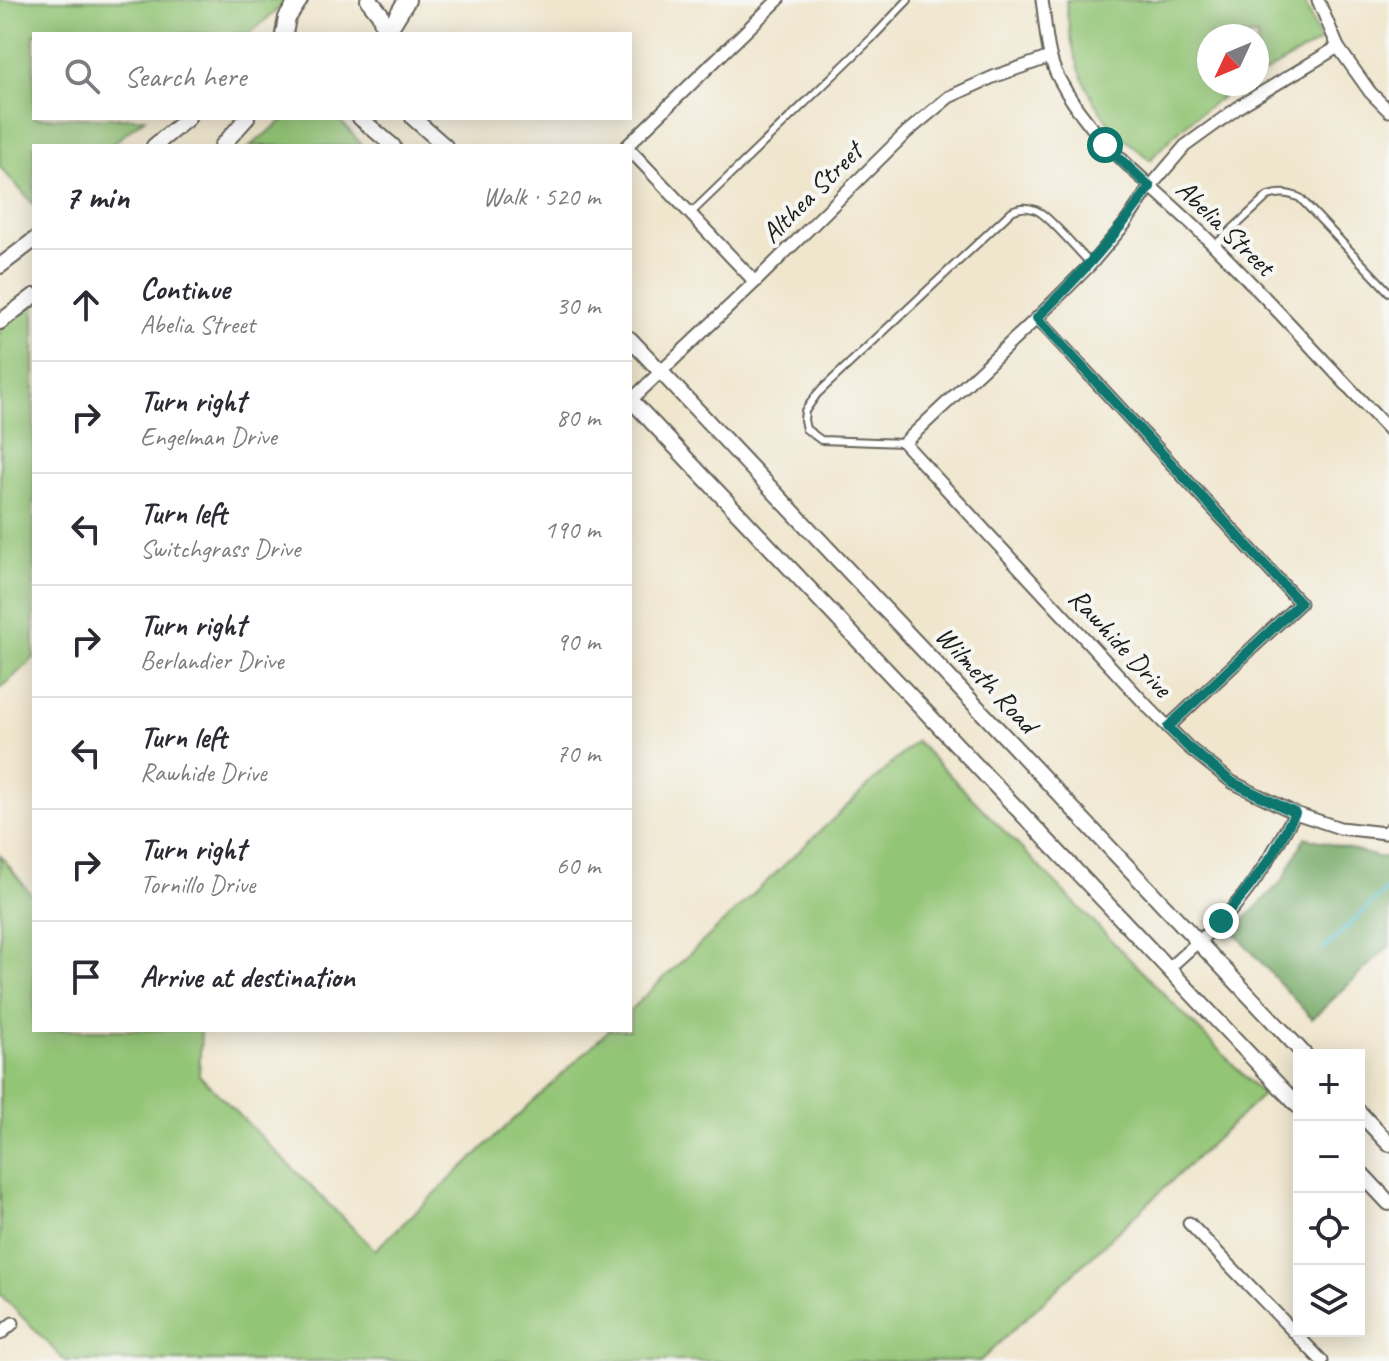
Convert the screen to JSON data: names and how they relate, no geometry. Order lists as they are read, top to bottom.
{
  "streets": {
    "street": [
      "Althea Street",
      "Abelia Street",
      "Rawhide Drive",
      "Wilmeth Road"
    ]
  },
  "crossings": [
    ["Althea Street", "Abelia Street"],
    ["Althea Street", "Wilmeth Road"]
  ],
  "north": "bottom left",
  "page": {
    "search": "Search here",
    "heading": ["7 min", "Walk · 520 m"],
    "list": [
      ["Continue", "Abelia Street", "30 m"],
      ["Turn right", "Engelman Drive", "80 m"],
      ["Turn left", "Switchgrass Drive", "190 m"],
      ["Turn right", "Berlandier Drive", "90 m"],
      ["Turn left", "Rawhide Drive", "70 m"],
      ["Turn right", "Tornillo Drive", "60 m"],
      "Arrive at destination"
    ],
    "map_buttons": ["+", "−"]
  }
}
